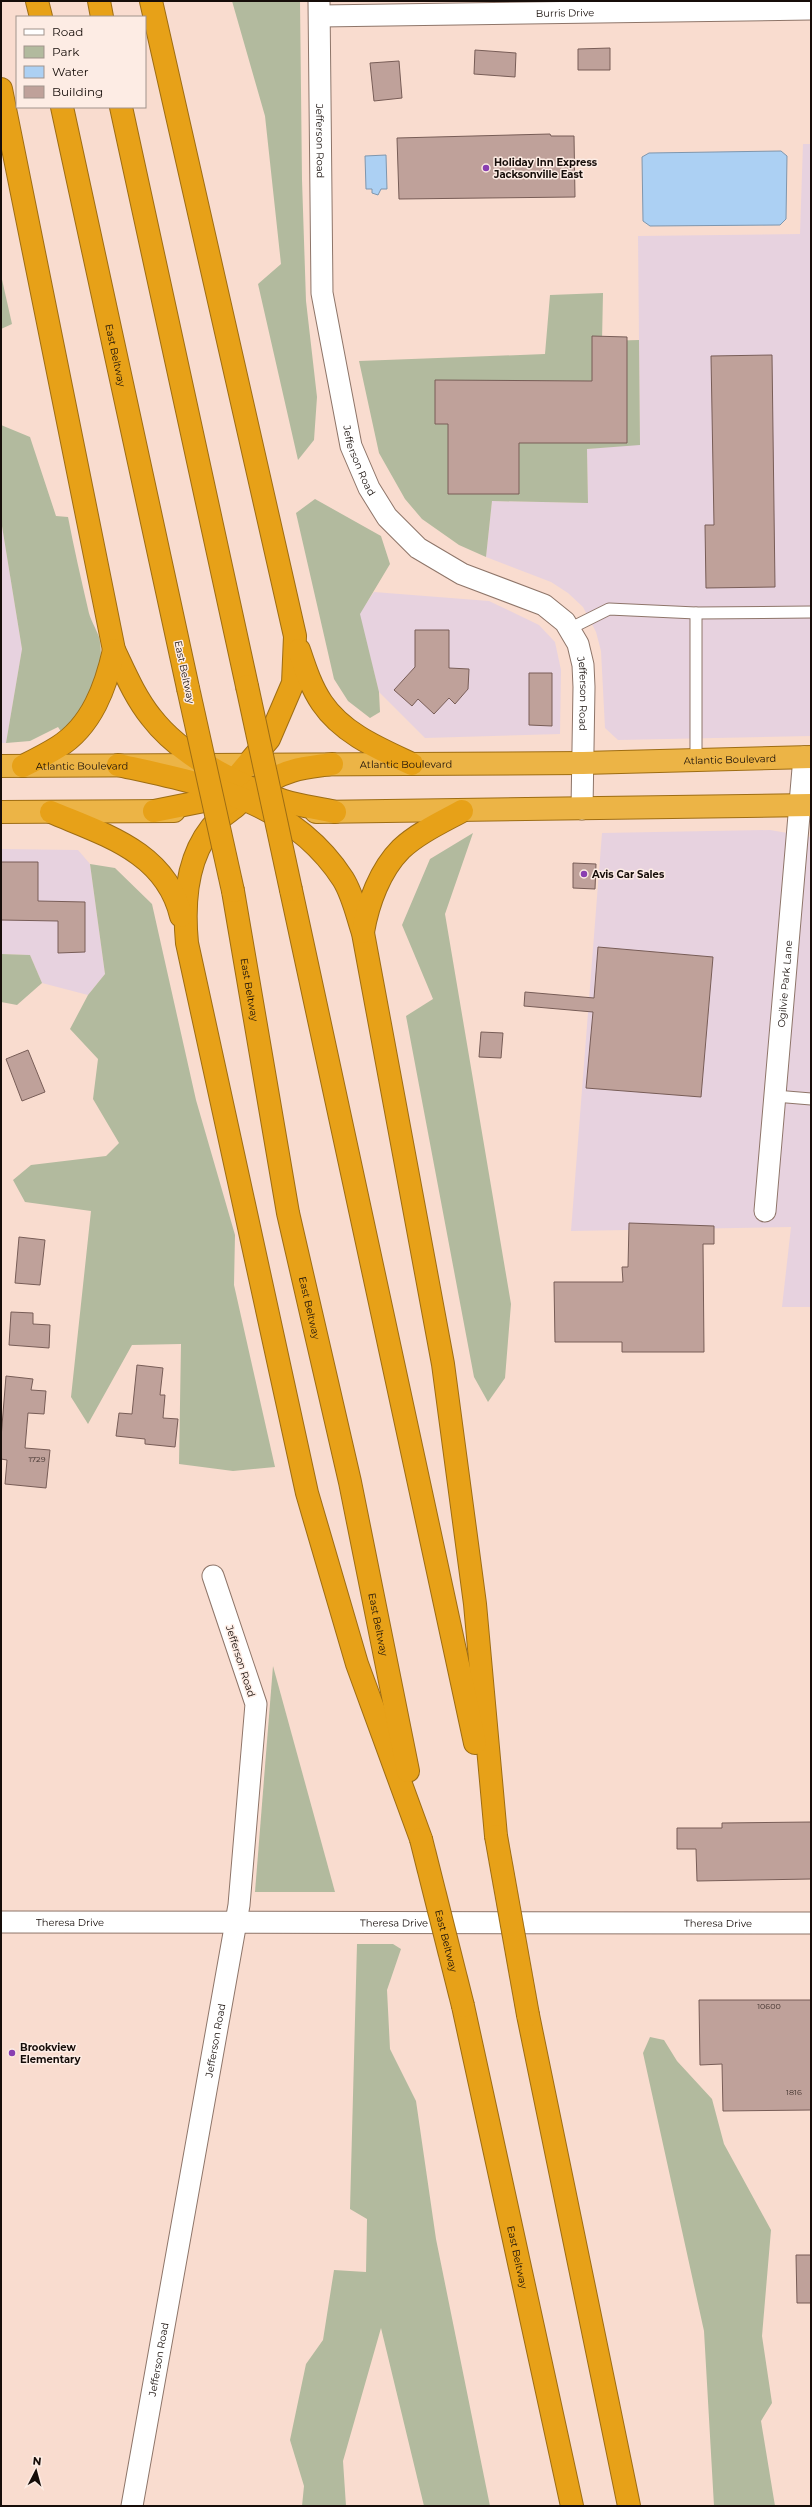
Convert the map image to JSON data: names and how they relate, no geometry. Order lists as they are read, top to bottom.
{
  "streets": {
    "highway": ["East Beltway", "Atlantic Boulevard"],
    "street": [
      "Burris Drive",
      "Jefferson Road",
      "Ogilvie Park Lane",
      "Theresa Drive"
    ]
  },
  "crossings": [
    ["Burris Drive", "Jefferson Road"],
    ["Jefferson Road", "Atlantic Boulevard"],
    ["Jefferson Road", "Theresa Drive"],
    ["Atlantic Boulevard", "Ogilvie Park Lane"]
  ],
  "places": ["Holiday Inn Express Jacksonville East", "Avis Car Sales", "Brookview Elementary"],
  "house_numbers": ["1729", "10600", "1816"],
  "legend": [
    "Road",
    "Park",
    "Water",
    "Building"
  ],
  "north": "top"
}
